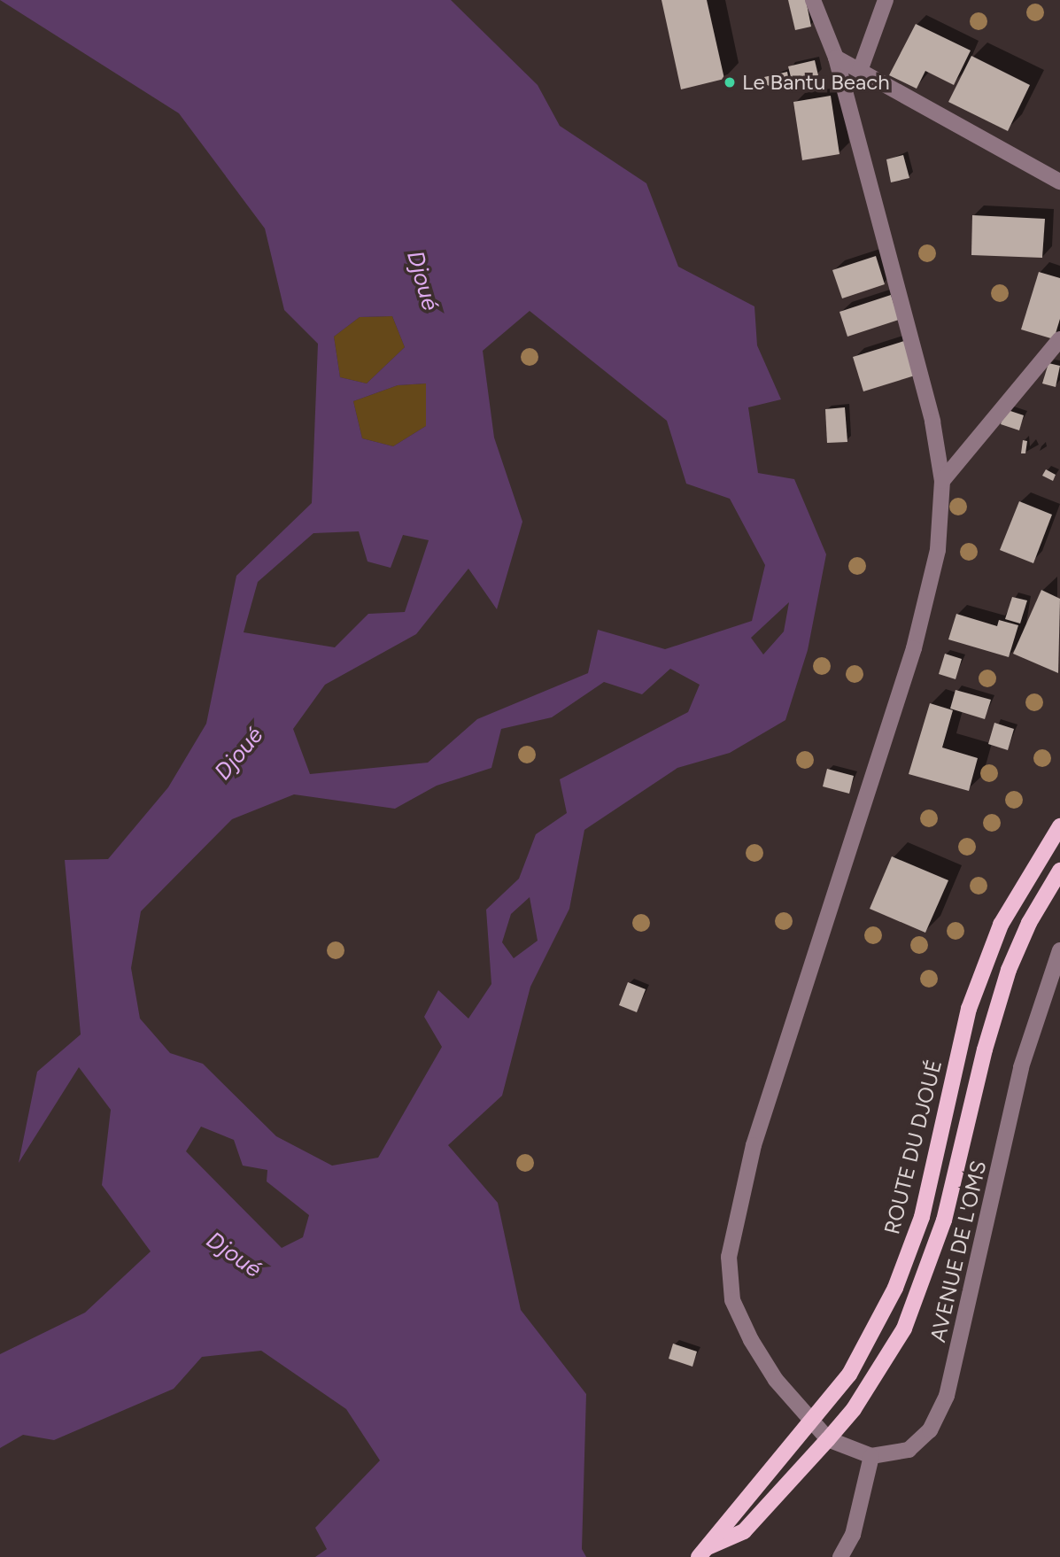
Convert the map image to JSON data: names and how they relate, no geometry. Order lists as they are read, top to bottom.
{
  "streets": {
    "main road": ["ROUTE DU DJOUÉ"],
    "street": ["AVENUE DE L'OMS"]
  },
  "water": ["Djoué"],
  "places": ["Le Bantu Beach"]
}
